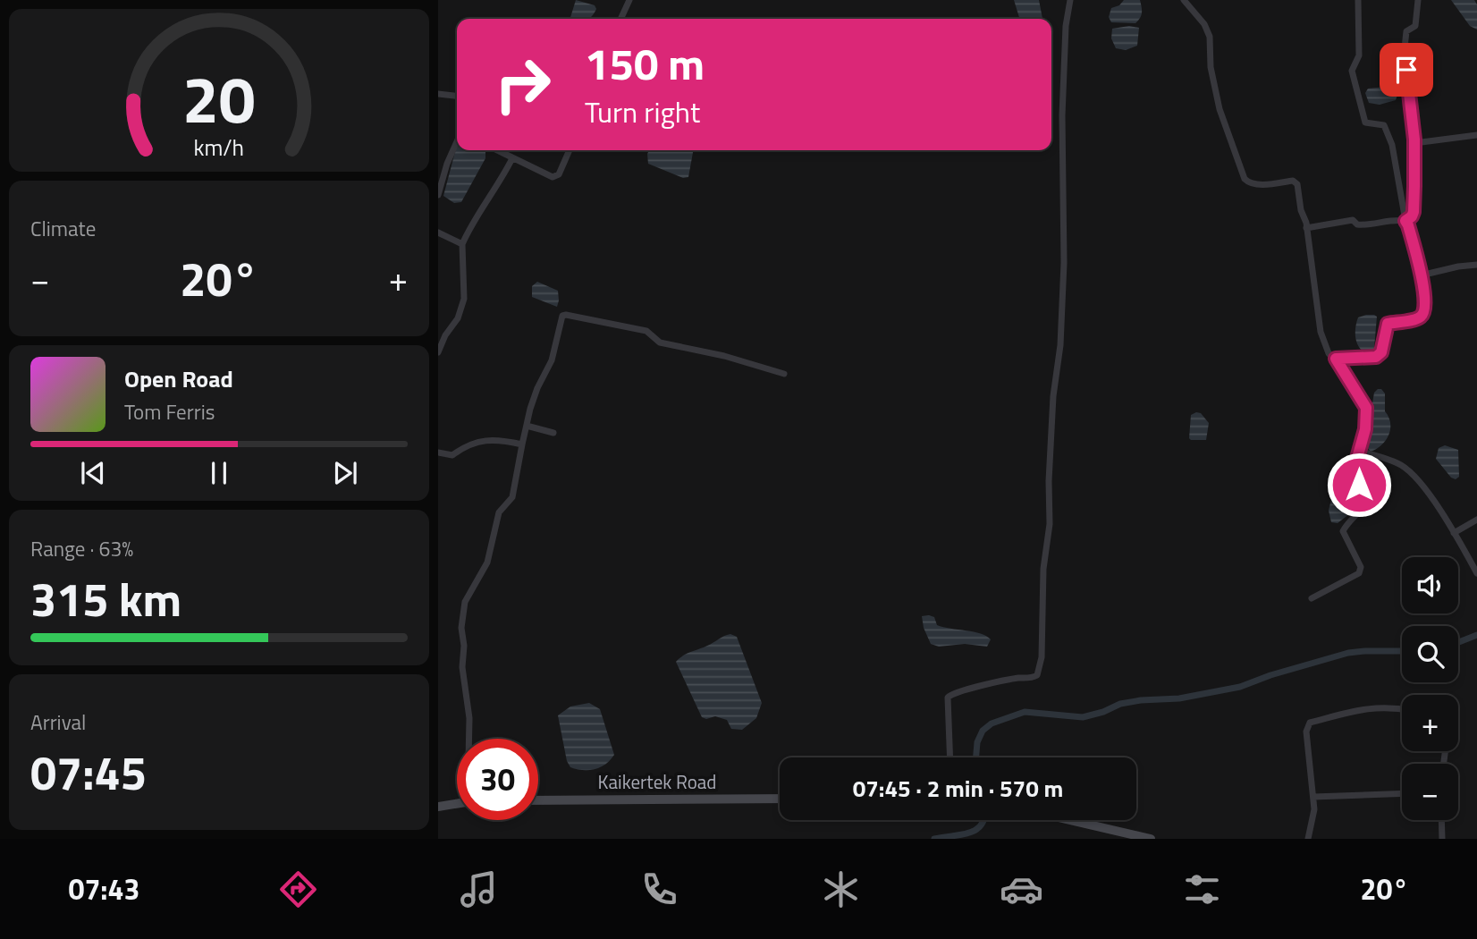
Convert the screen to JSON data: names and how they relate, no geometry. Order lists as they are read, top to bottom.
{
  "streets": {
    "main road": ["Kaikertek Road"]
  },
  "page": {
    "turn": ["150 m", "Turn right"],
    "tile": [
      "Climate",
      ["Range · 63%", "315 km"],
      ["Arrival", "07:45"]
    ],
    "heat": ["−", "20°", "+"],
    "song": ["Open Road", "Tom Ferris"],
    "map_buttons": ["+", "−"],
    "limit": "30",
    "trip": "07:45 · 2 min · 570 m",
    "tabs": ["07:43", "20°"],
    "gauge": ["20", "km/h"]
  }
}
